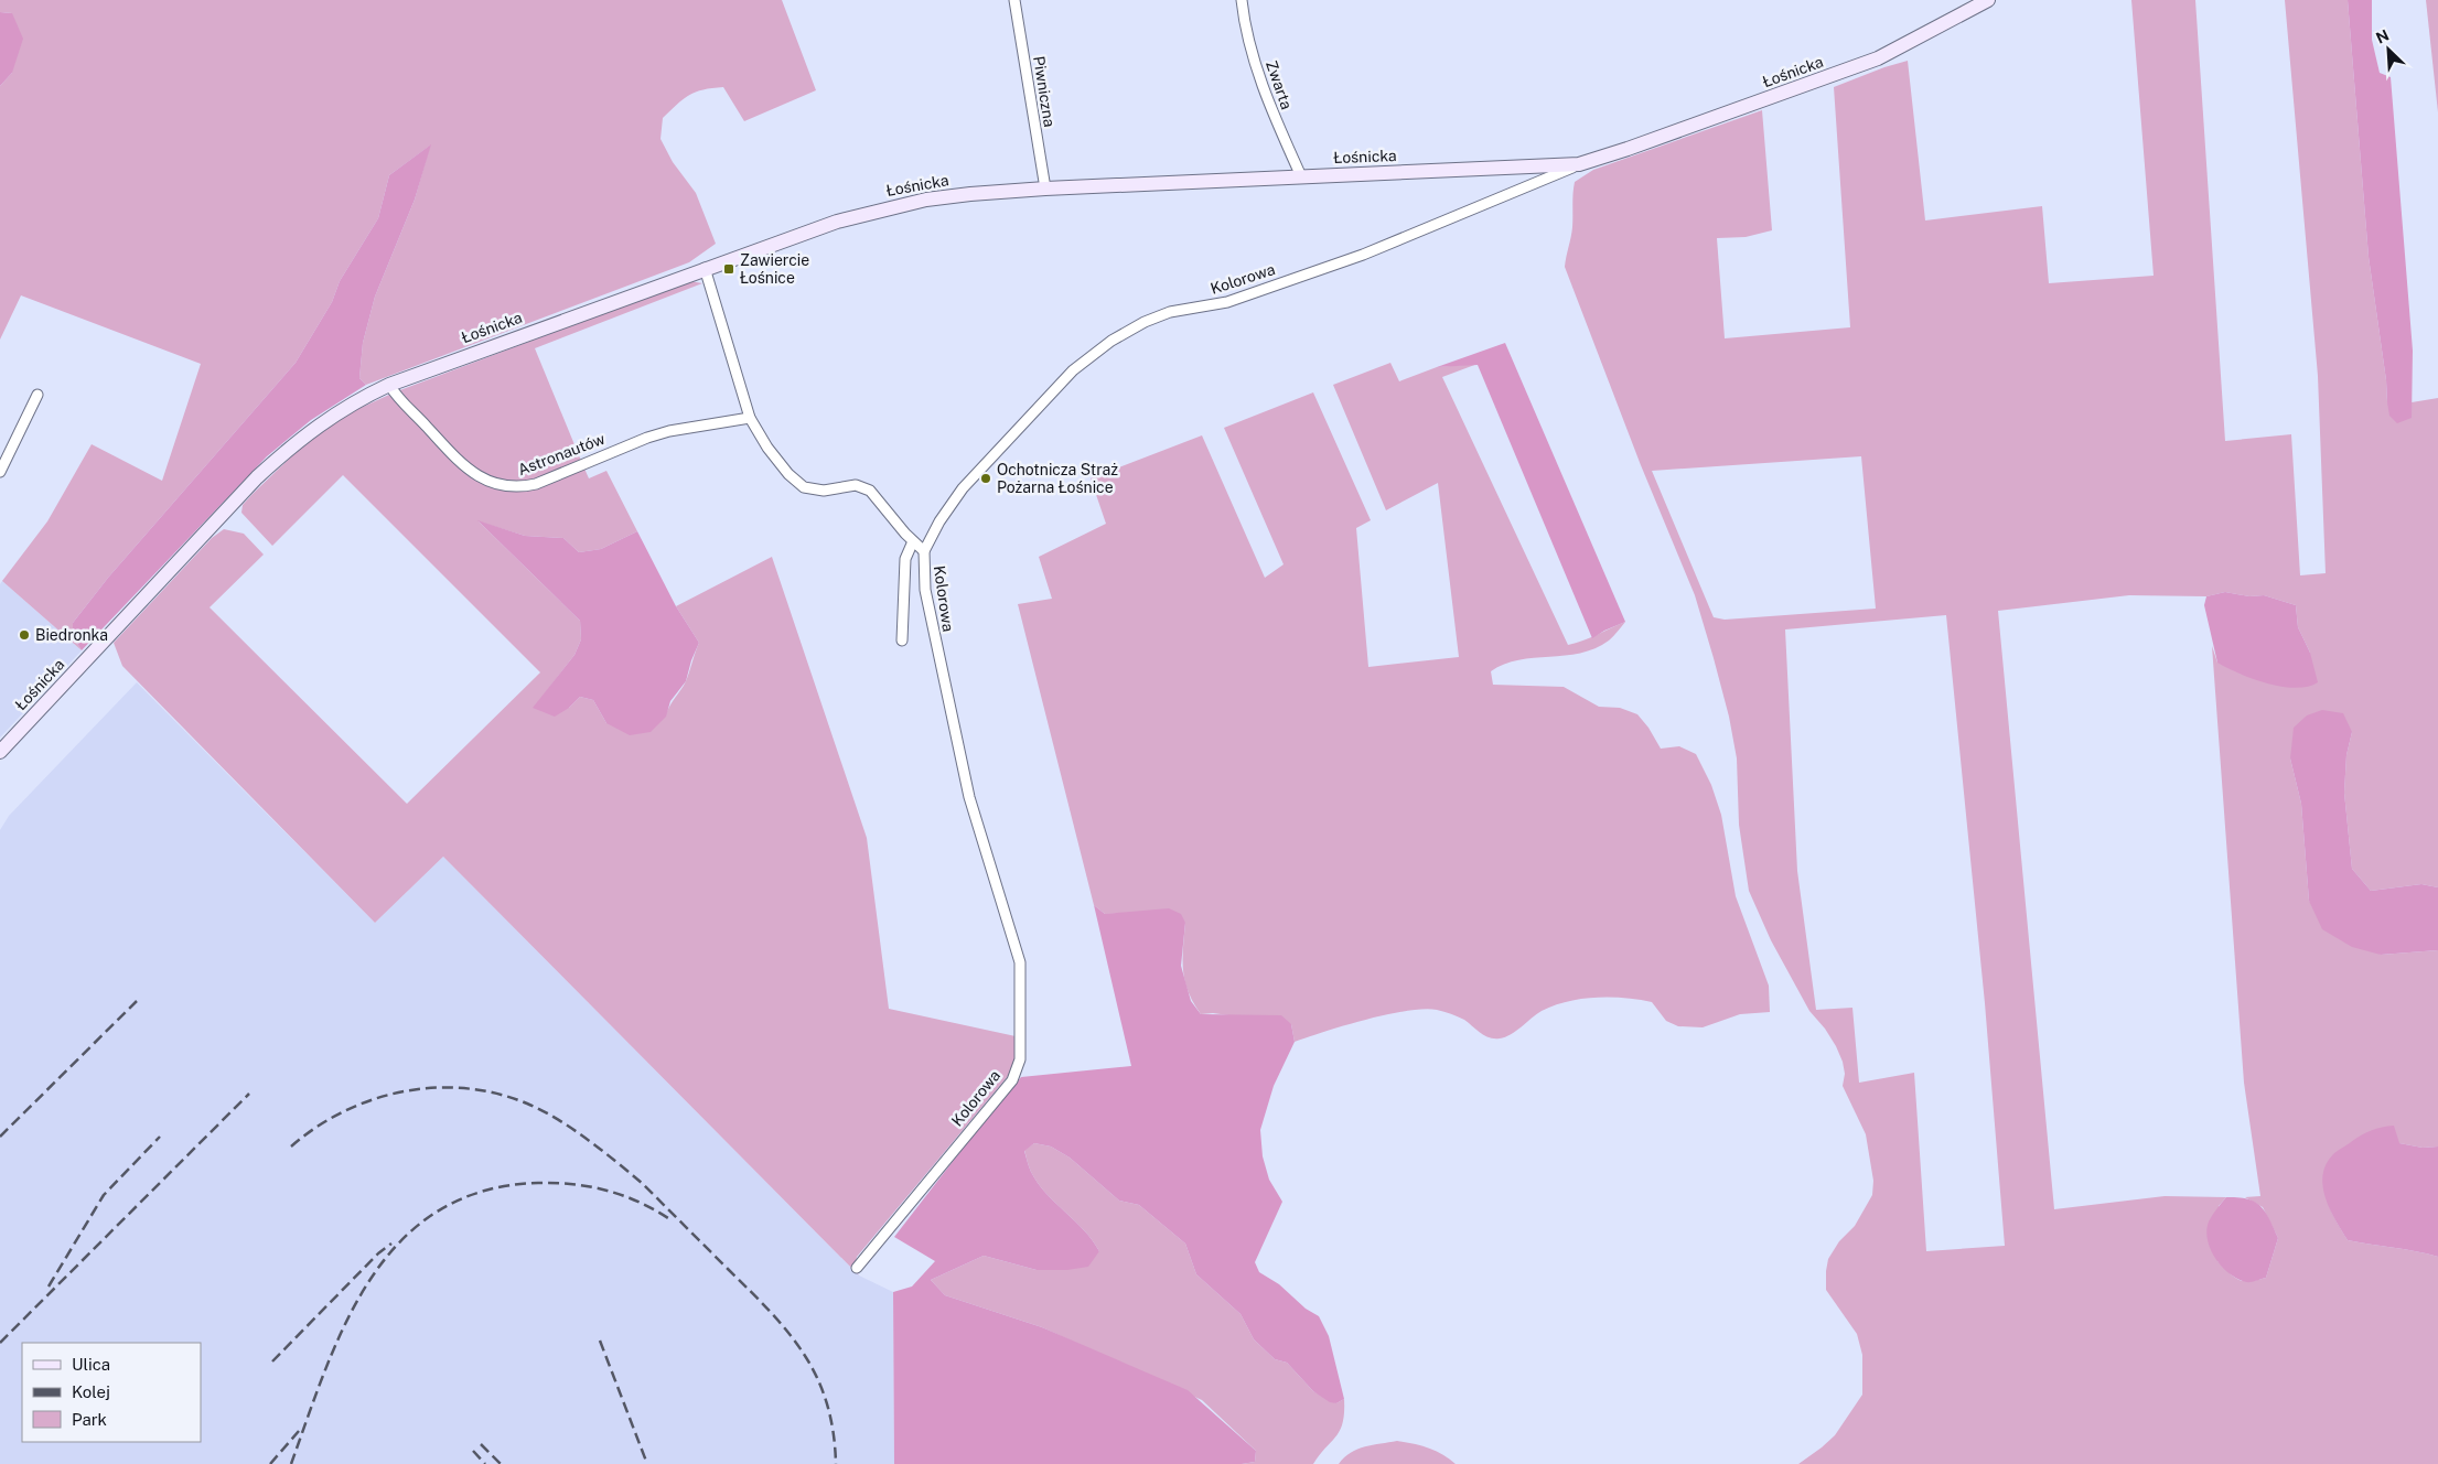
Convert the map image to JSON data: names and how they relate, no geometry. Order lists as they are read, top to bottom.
{
  "streets": {
    "street": [
      "Łośnicka",
      "Zwarta",
      "Piwniczna",
      "Kolorowa",
      "Astronautów"
    ]
  },
  "crossings": [
    ["Łośnicka", "Zwarta"],
    ["Łośnicka", "Piwniczna"],
    ["Łośnicka", "Kolorowa"],
    ["Łośnicka", "Astronautów"]
  ],
  "places": {
    "transit": ["Zawiercie Łośnice"],
    "other": ["Ochotnicza Straż Pożarna Łośnice", "Biedronka"]
  },
  "legend": ["Ulica", "Kolej", "Park"],
  "north": "top left"
}
